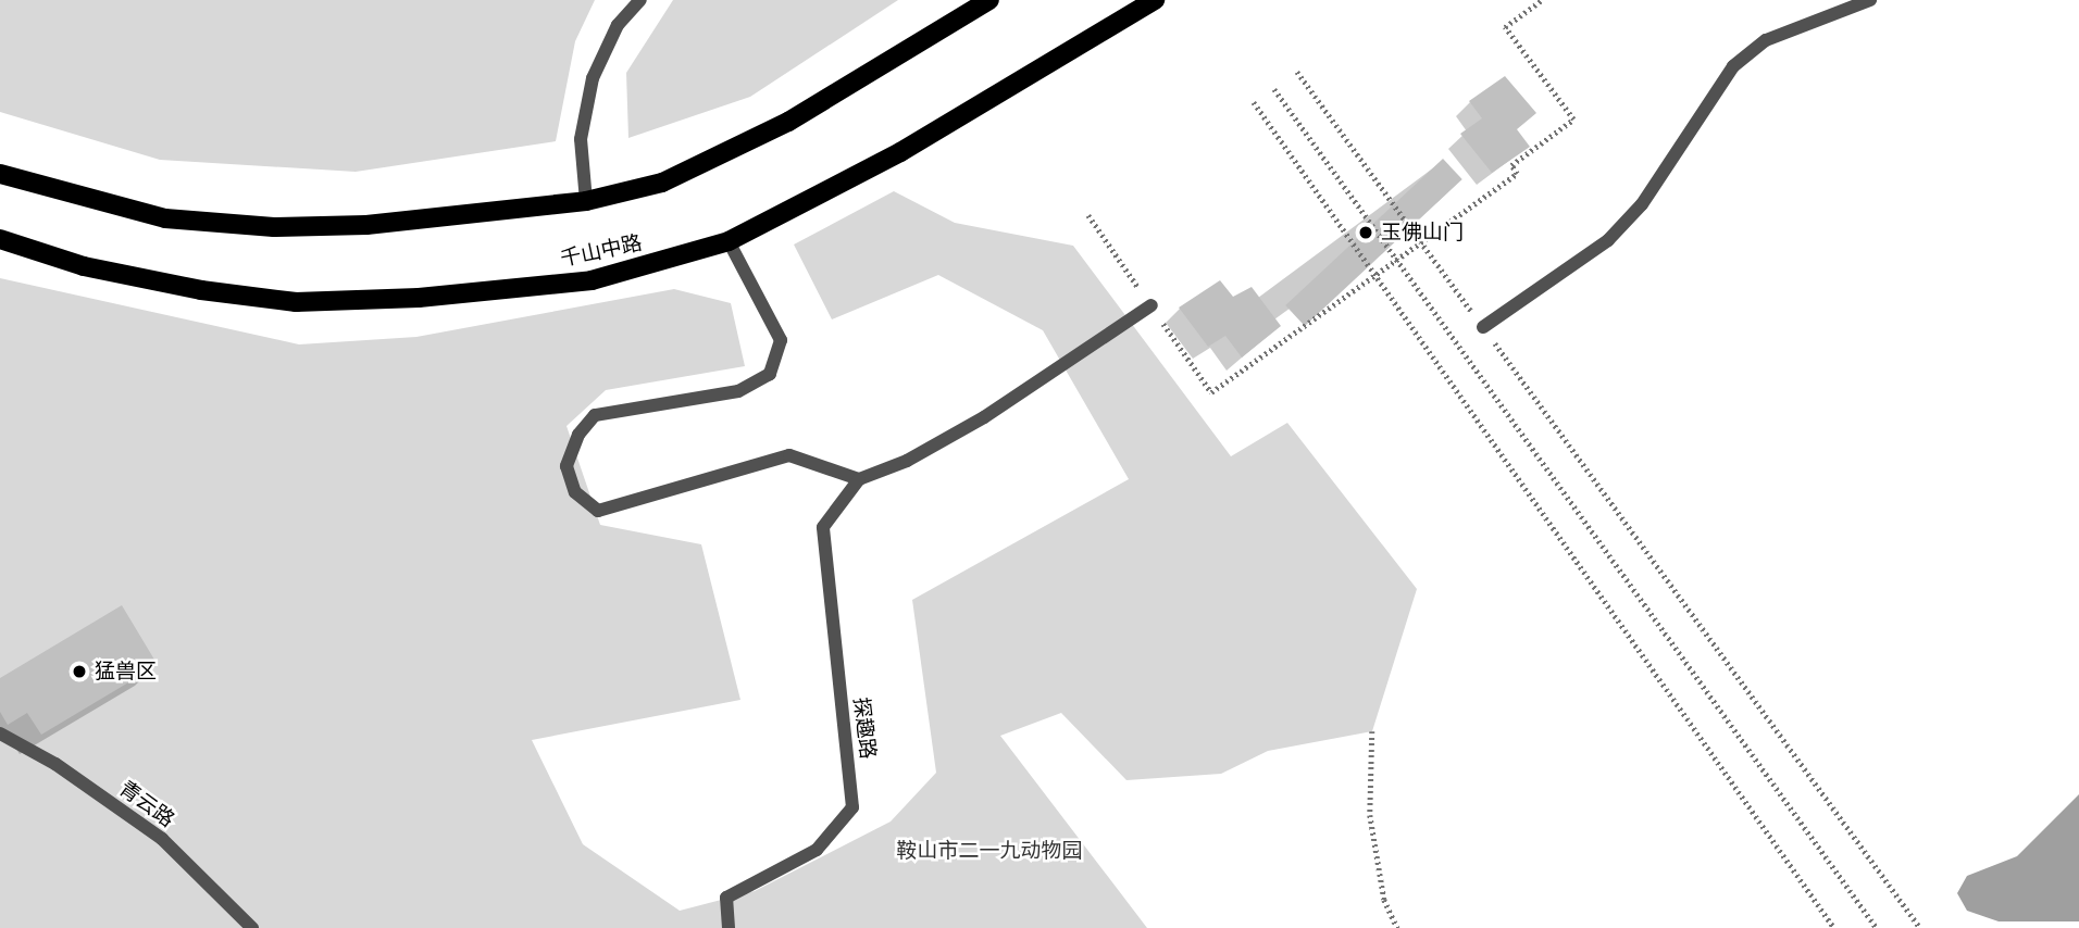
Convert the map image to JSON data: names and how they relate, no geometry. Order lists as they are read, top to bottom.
{
  "streets": {
    "main road": ["千山中路"],
    "lane": ["探趣路", "青云路"]
  },
  "parks": ["鞍山市二一九动物园"],
  "places": ["玉佛山门", "猛兽区"]
}
